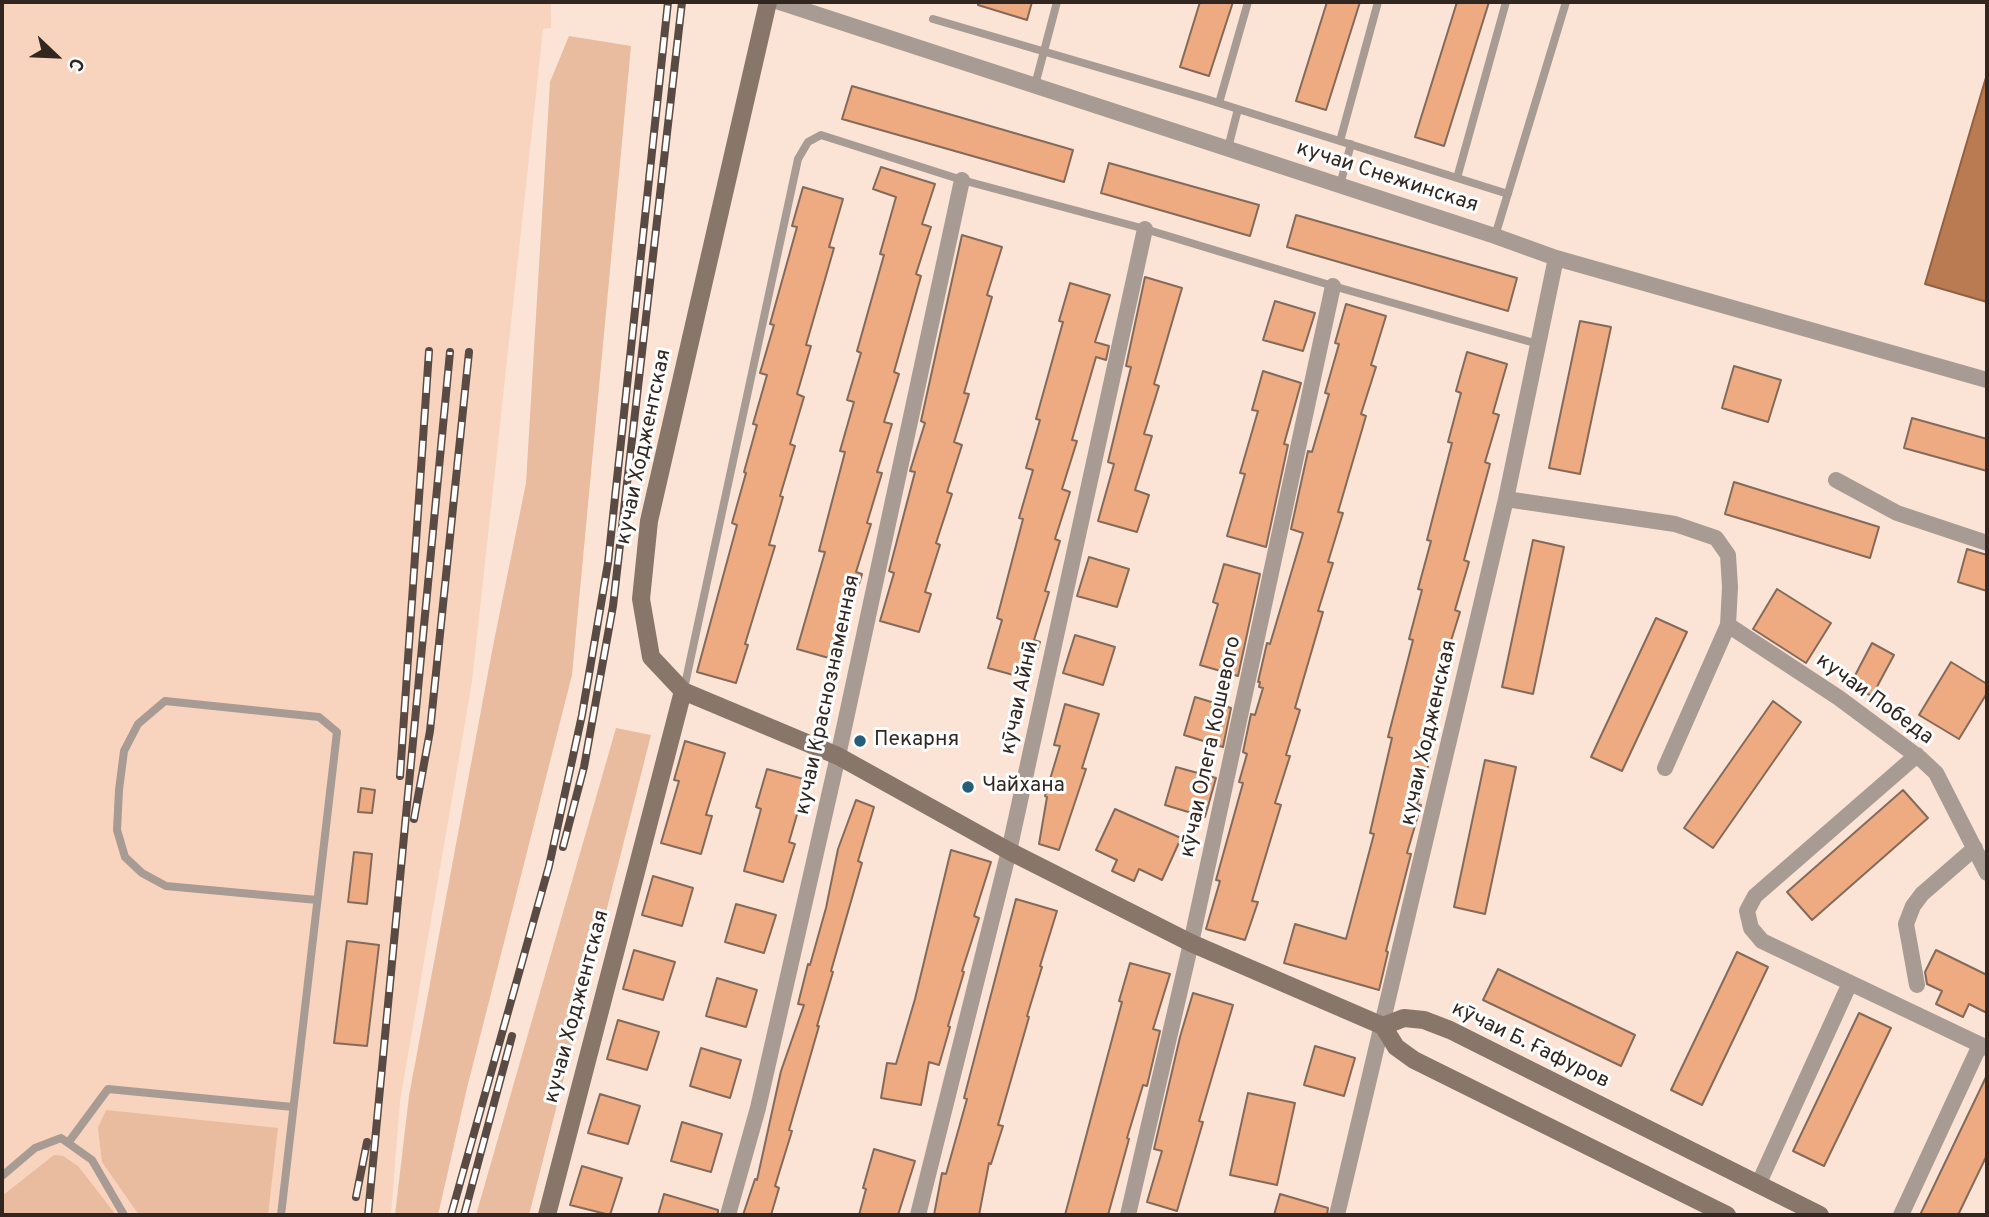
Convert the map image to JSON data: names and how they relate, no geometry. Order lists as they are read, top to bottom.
{
  "streets": {
    "main road": ["кучаи Ходжентская", "кӯчаи Б. Ғафуров"],
    "street": [
      "кучаи Снежинская",
      "кучаи Краснознаменная",
      "кӯчаи Айнӣ",
      "кучаи Победа",
      "кучаи Ходженская",
      "кӯчаи Олега Кошевого"
    ]
  },
  "crossings": [
    ["кучаи Снежинская", "кучаи Ходженская"],
    ["кучаи Ходженская", "кӯчаи Б. Ғафуров"]
  ],
  "places": ["Пекарня", "Чайхана"],
  "north": "bottom right"
}
